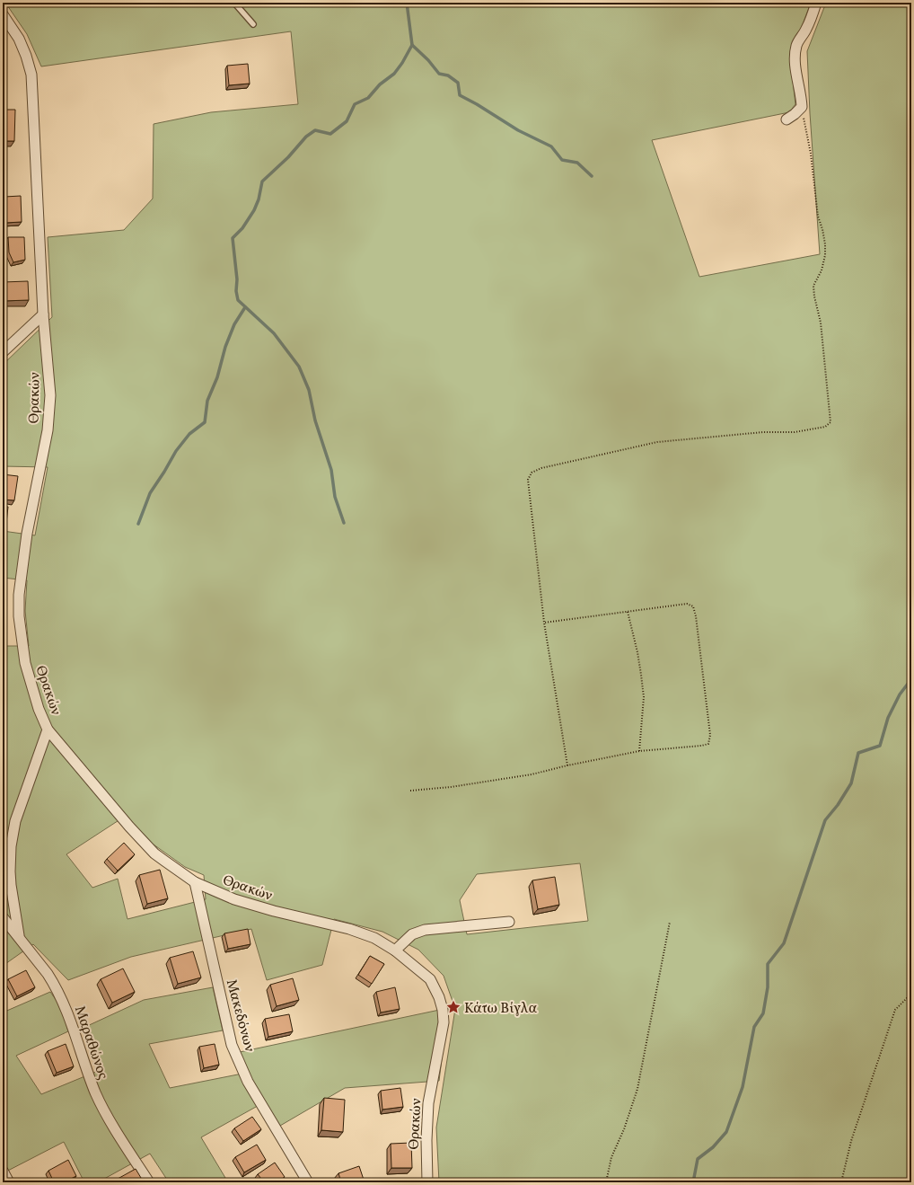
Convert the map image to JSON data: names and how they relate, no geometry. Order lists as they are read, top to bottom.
{
  "streets": {
    "street": ["Θρακών", "Μακεδόνων", "Μαραθώνος"]
  },
  "crossings": [
    ["Θρακών", "Μακεδόνων"]
  ],
  "places": {
    "place": ["Κάτω Βίγλα"]
  }
}
